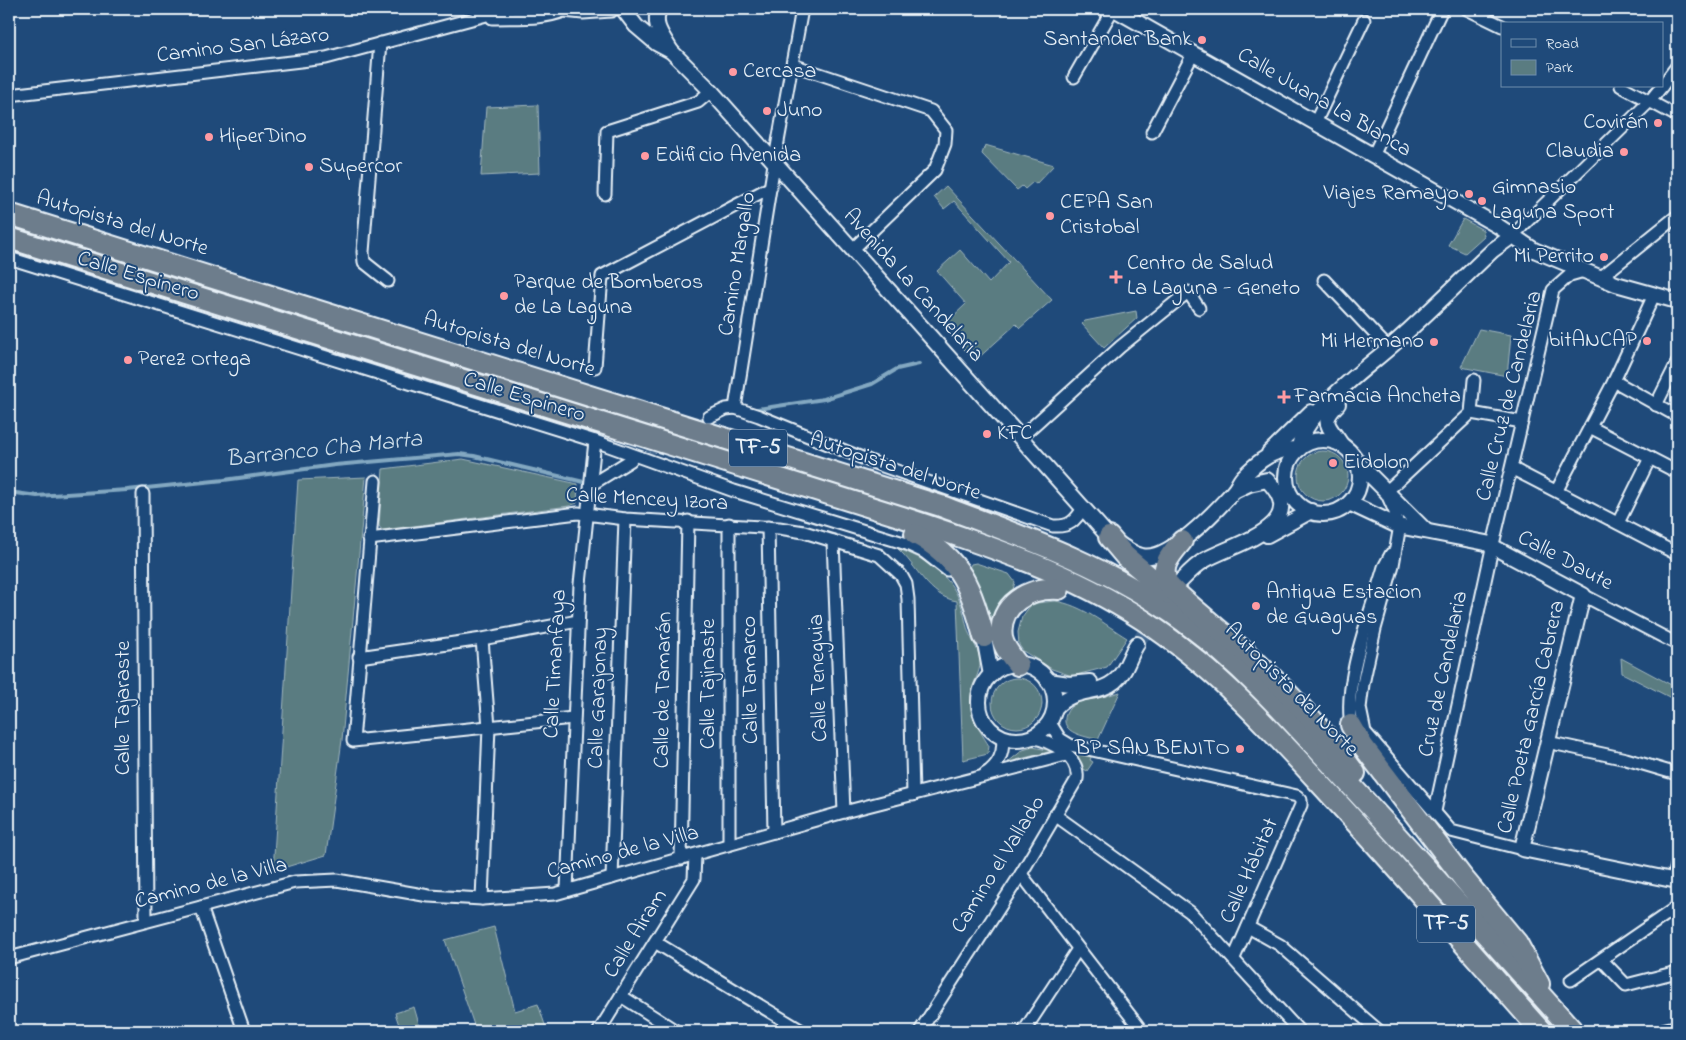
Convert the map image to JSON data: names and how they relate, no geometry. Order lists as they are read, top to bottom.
{
  "streets": {
    "highway": ["Autopista del Norte", "TF-5"],
    "street": [
      "Camino San Lázaro",
      "Calle Juana La Blanca",
      "Camino Margallo",
      "Calle Espinero",
      "Avenida La Candelaria",
      "Calle Cruz de Candelaria",
      "Calle Mencey Izora",
      "Calle Daute",
      "Calle Timanfaya",
      "Cruz de Candelaria",
      "Calle Teneguia",
      "Calle Tamarco",
      "Calle Tajinaste",
      "Calle de Tamarán",
      "Calle Garajonay",
      "Calle Tajaraste",
      "Calle Poeta García Cabrera",
      "Camino de la Villa",
      "Camino el Vallado",
      "Calle Hábitat",
      "Calle Airam"
    ]
  },
  "crossings": [
    ["Calle Juana La Blanca", "Calle Cruz de Candelaria"],
    ["Camino Margallo", "Avenida La Candelaria"],
    ["Calle Espinero", "Calle Timanfaya"],
    ["Calle Cruz de Candelaria", "Calle Daute"],
    ["Calle Cruz de Candelaria", "Cruz de Candelaria"],
    ["Calle Mencey Izora", "Calle Timanfaya"],
    ["Calle Mencey Izora", "Calle Teneguia"],
    ["Calle Mencey Izora", "Calle Tamarco"],
    ["Calle Mencey Izora", "Calle Tajinaste"],
    ["Calle Mencey Izora", "Calle de Tamarán"],
    ["Calle Mencey Izora", "Calle Garajonay"],
    ["Calle Mencey Izora", "Camino de la Villa"],
    ["Calle Daute", "Cruz de Candelaria"],
    ["Calle Daute", "Calle Poeta García Cabrera"],
    ["Calle Timanfaya", "Camino de la Villa"],
    ["Calle Teneguia", "Camino de la Villa"],
    ["Calle Tamarco", "Camino de la Villa"],
    ["Calle Tajinaste", "Camino de la Villa"],
    ["Calle de Tamarán", "Camino de la Villa"],
    ["Calle Garajonay", "Camino de la Villa"],
    ["Calle Tajaraste", "Camino de la Villa"],
    ["Camino de la Villa", "Camino el Vallado"],
    ["Camino de la Villa", "Calle Hábitat"],
    ["Camino de la Villa", "Calle Airam"]
  ],
  "water": ["Barranco Cha Marta"],
  "places": {
    "other": [
      "Santander Bank",
      "Cercasa",
      "Juno",
      "Covirán",
      "HiperDino",
      "Claudia",
      "Edificio Avenida",
      "Supercor",
      "Viajes Ramayo",
      "Gimnasio Laguna Sport",
      "CEPA San Cristobal",
      "Mi Perrito",
      "Parque de Bomberos de La Laguna",
      "bitANCAP",
      "Mi Hermano",
      "Perez Ortega",
      "KFC",
      "Eidolon",
      "Antigua Estacion de Guaguas",
      "BP SAN BENITO"
    ],
    "health": ["Centro de Salud La Laguna - Geneto", "Farmacia Ancheta"]
  },
  "legend": ["Road", "Park"]
}
